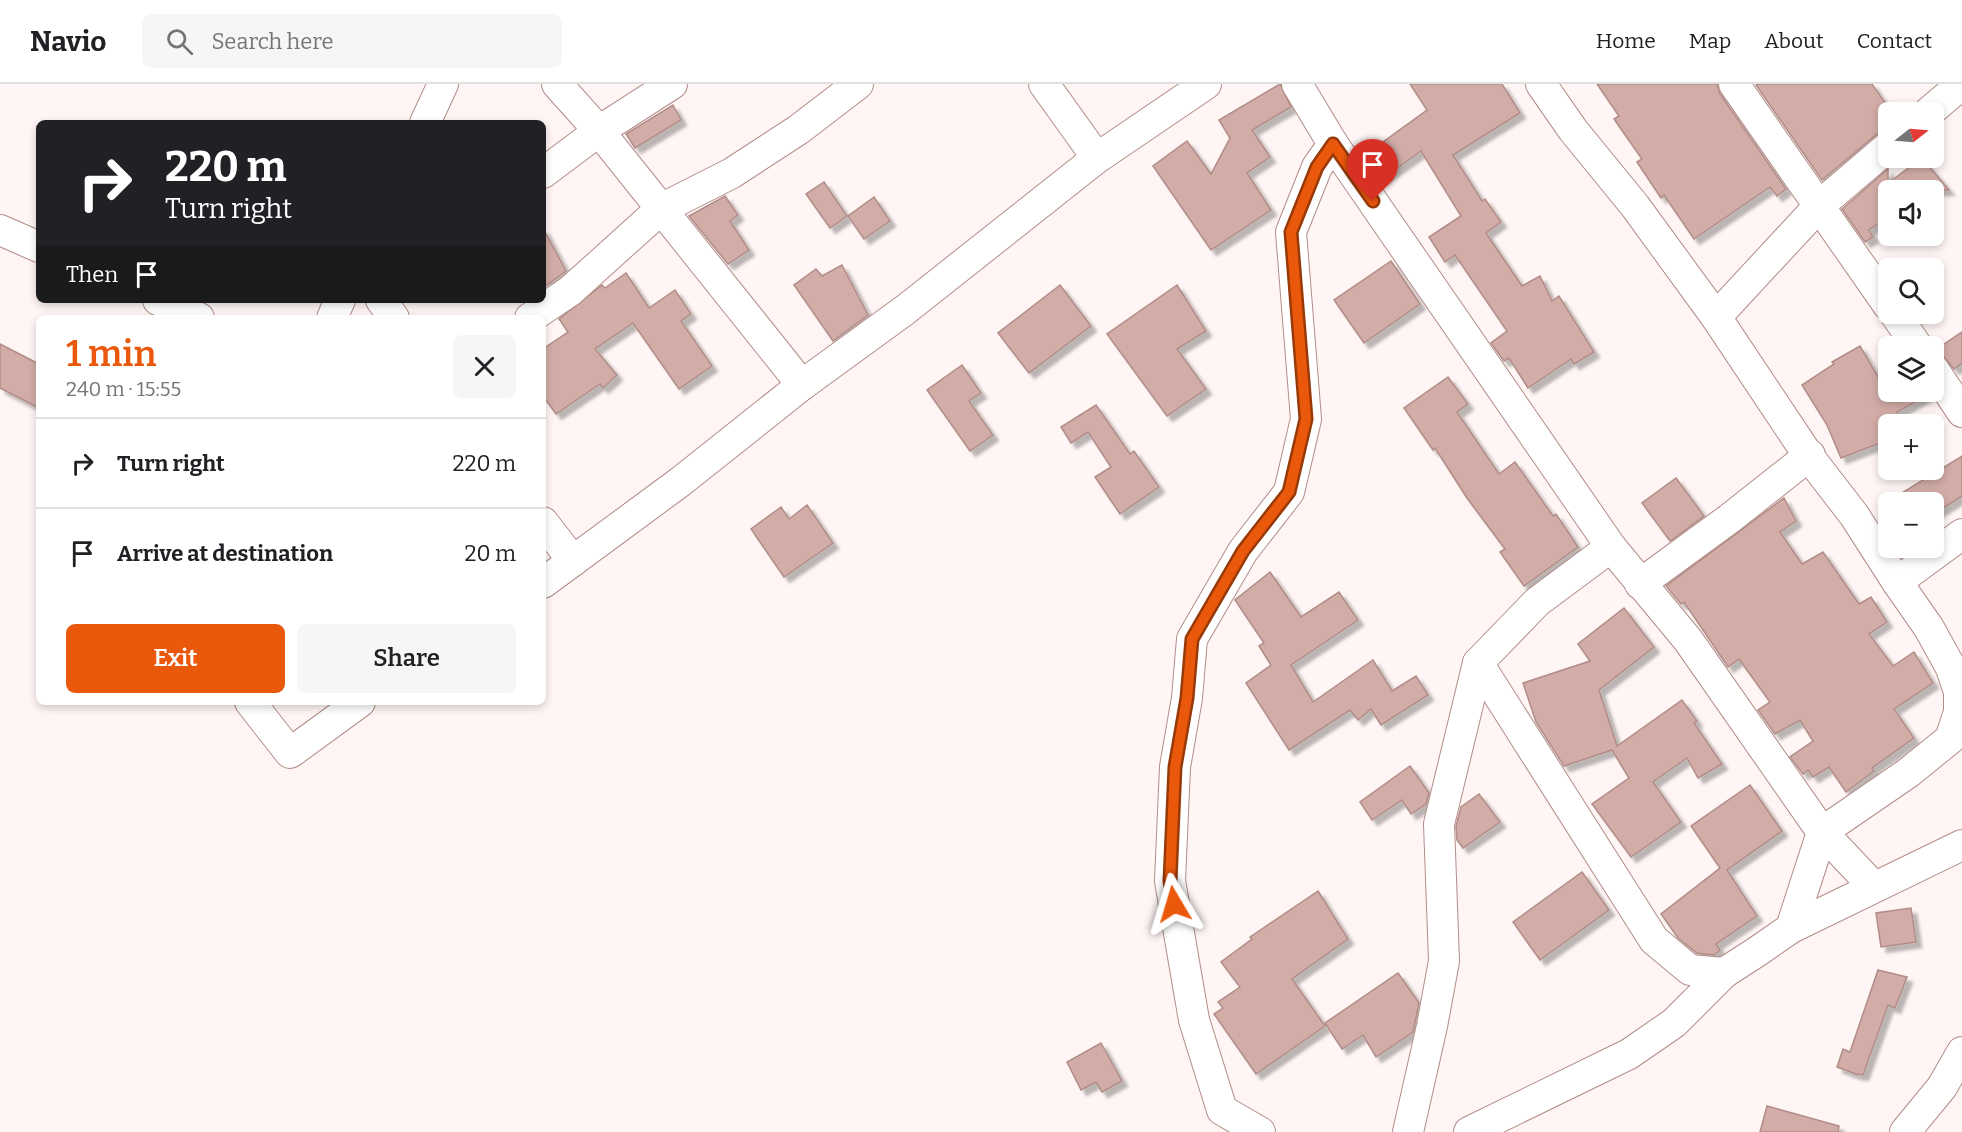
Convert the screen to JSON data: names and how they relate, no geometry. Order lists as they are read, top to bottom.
{
  "north": "right",
  "page": {
    "header": "Navio",
    "search": "Search here",
    "nav": [
      "Home",
      "Map",
      "About",
      "Contact"
    ],
    "map_buttons": ["+", "−"],
    "turn": ["220 m", "Turn right"],
    "then": "Then",
    "heading": ["1 min", "240 m · 15:55"],
    "list": [
      {
        "name": "Turn right",
        "value": "220 m"
      },
      {
        "name": "Arrive at destination",
        "value": "20 m"
      }
    ],
    "buttons": ["Exit", "Share"]
  }
}
